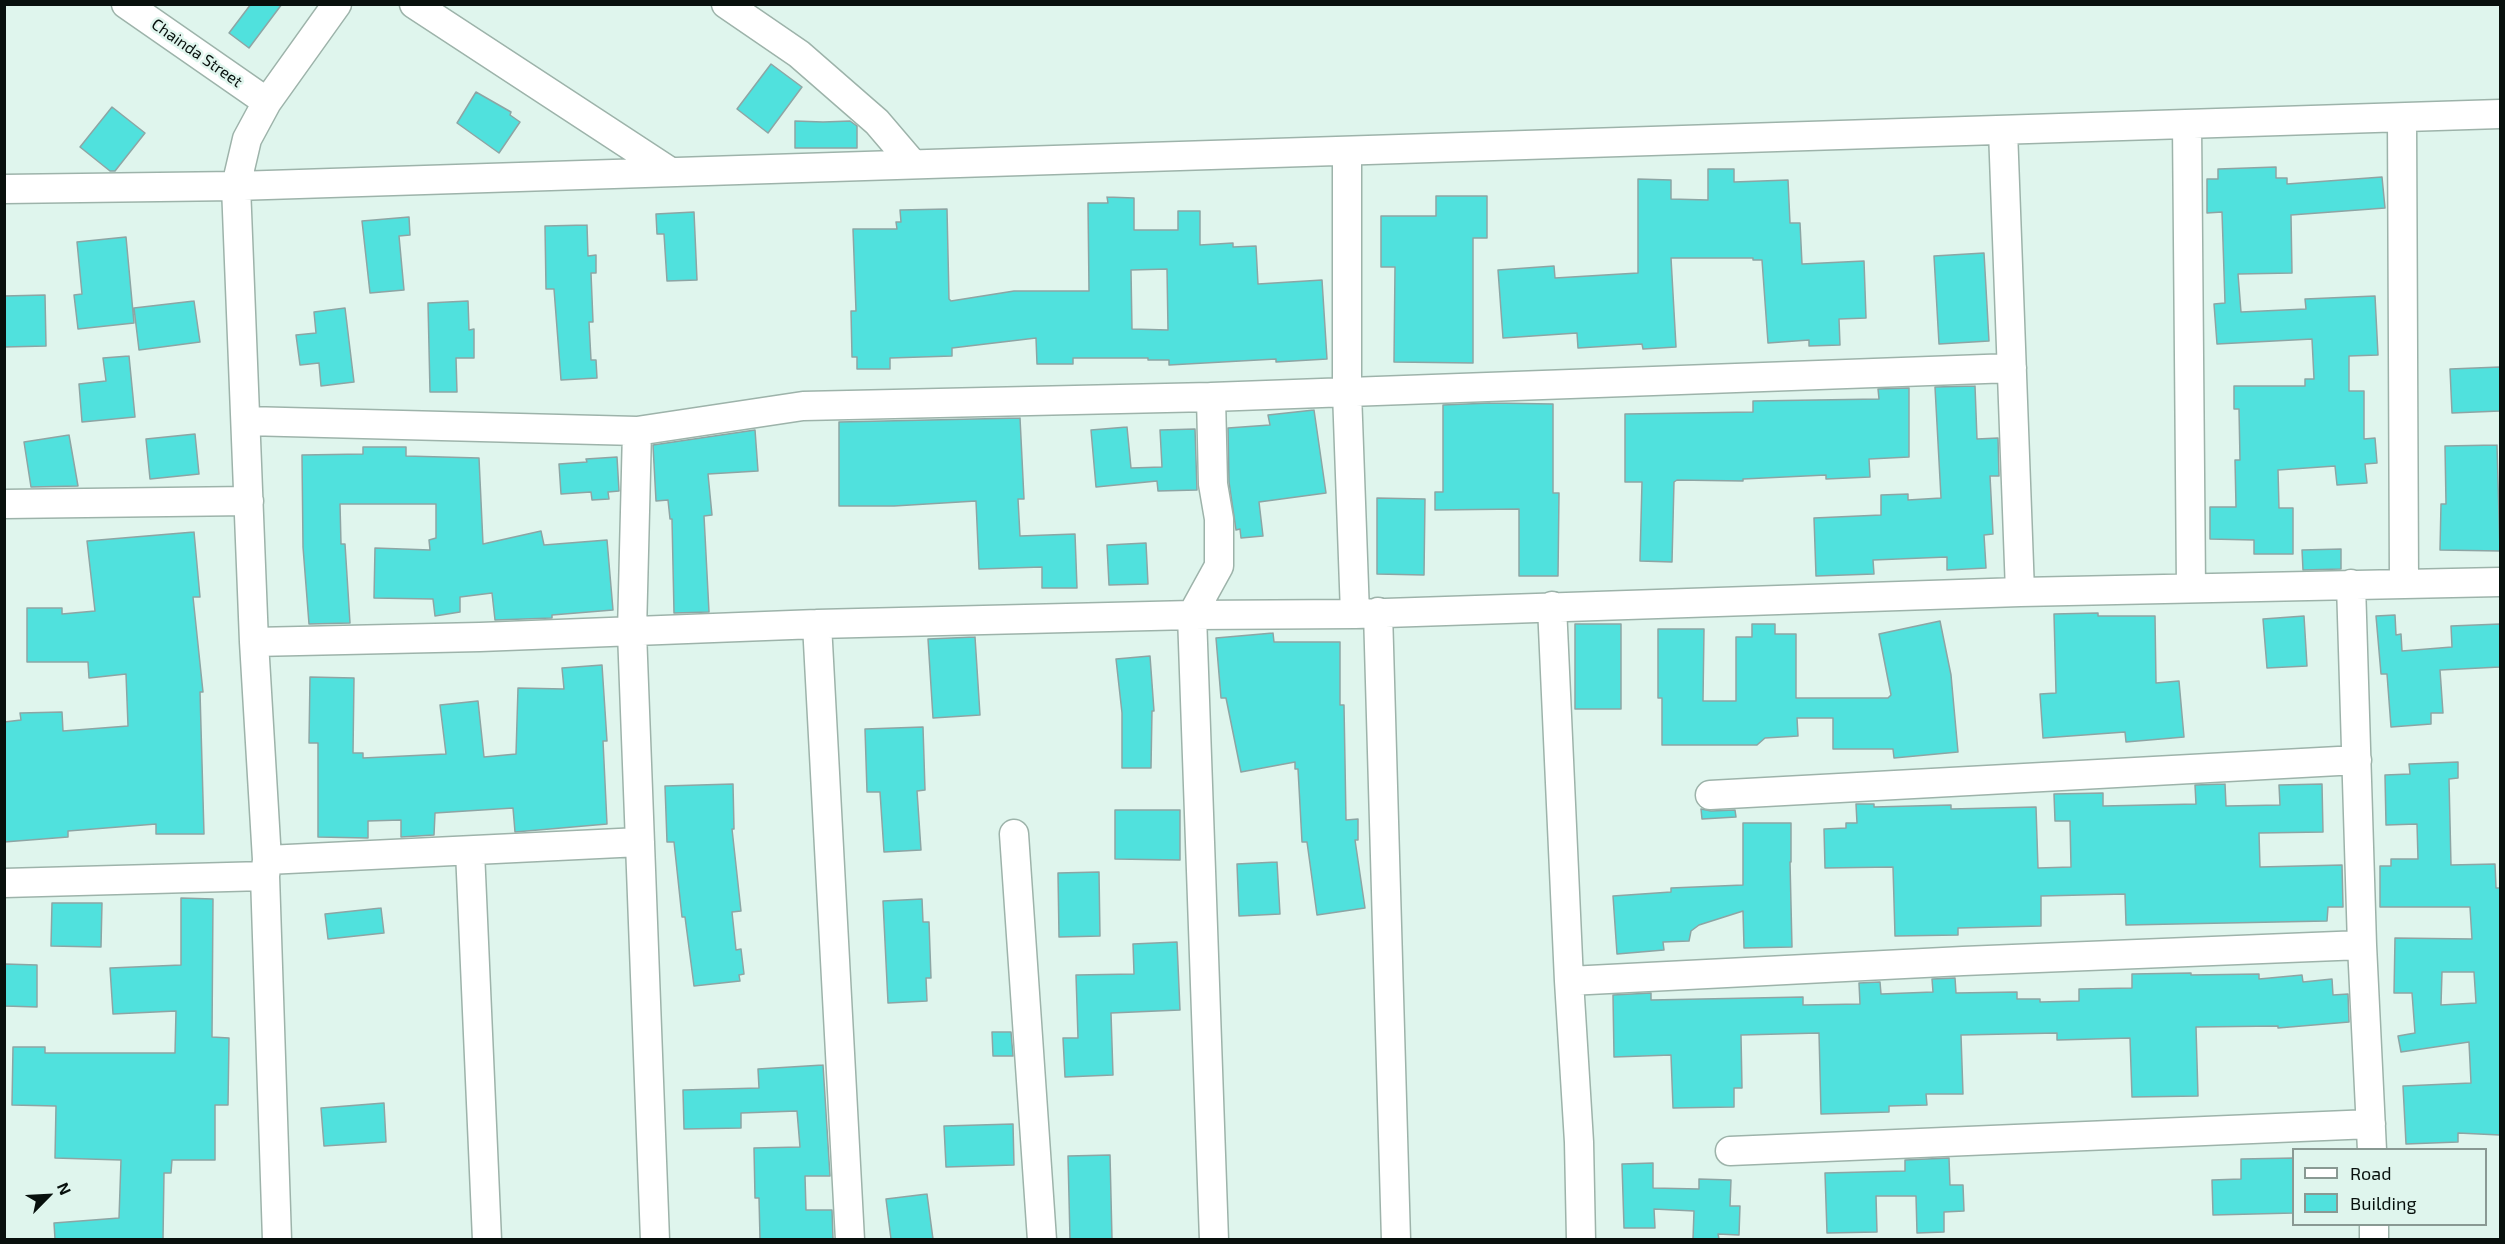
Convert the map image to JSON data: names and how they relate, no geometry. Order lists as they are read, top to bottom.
{
  "streets": {
    "street": ["Chainda Street"]
  },
  "legend": ["Road", "Building"],
  "north": "top right"
}
